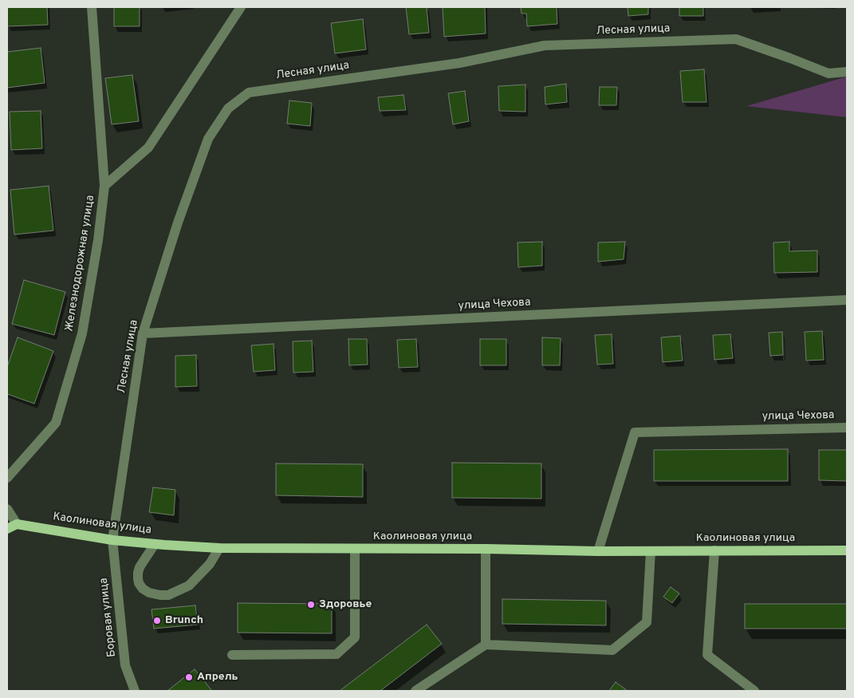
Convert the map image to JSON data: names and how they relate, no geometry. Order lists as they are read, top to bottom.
{
  "streets": {
    "main road": ["Каолиновая улица"],
    "street": [
      "Лесная улица",
      "Железнодорожная улица",
      "улица Чехова",
      "Боровая улица"
    ]
  },
  "crossings": [
    ["Лесная улица", "улица Чехова"],
    ["Лесная улица", "Каолиновая улица"],
    ["Лесная улица", "Боровая улица"],
    ["улица Чехова", "Каолиновая улица"],
    ["Каолиновая улица", "Боровая улица"]
  ],
  "places": ["Здоровье", "Brunch", "Апрель"]
}
